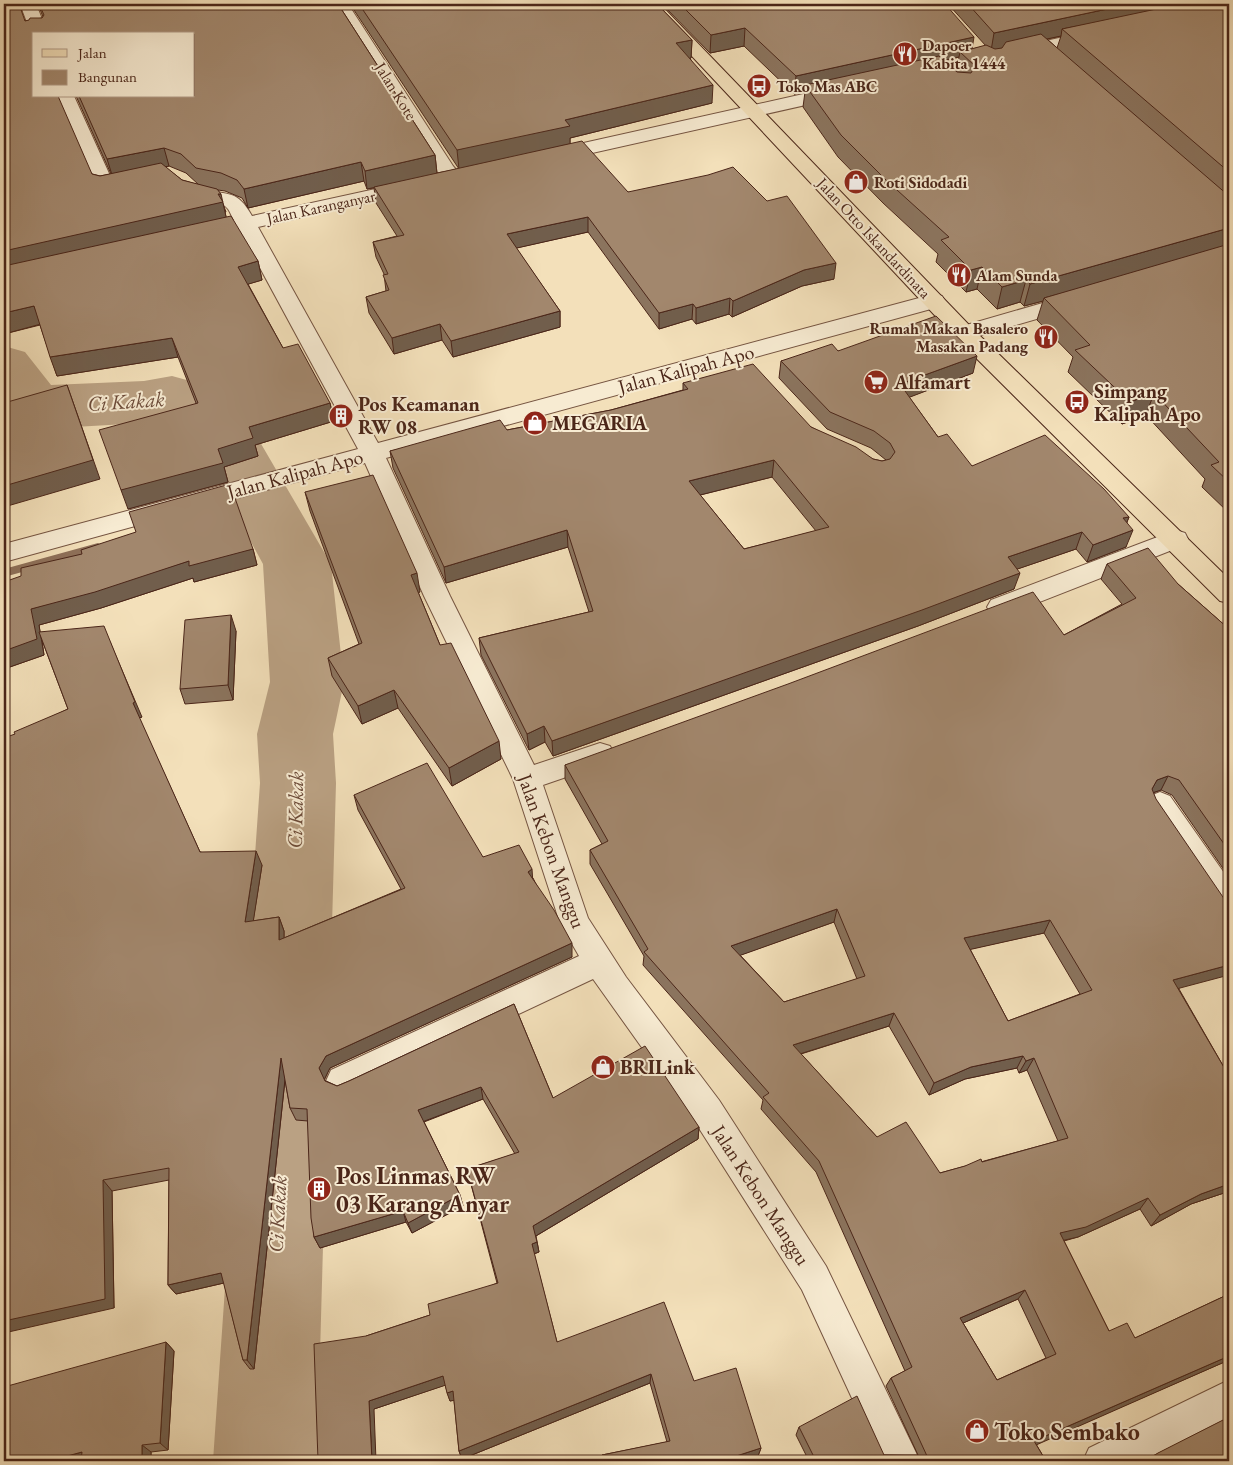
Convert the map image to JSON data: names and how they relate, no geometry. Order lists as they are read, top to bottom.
{
  "streets": {
    "main road": ["Jalan Otto Iskandardinata"],
    "street": [
      "Jalan Kote",
      "Jalan Karanganyar",
      "Jalan Kalipah Apo",
      "Jalan Kebon Manggu"
    ]
  },
  "crossings": [
    ["Jalan Kote", "Jalan Karanganyar"],
    ["Jalan Karanganyar", "Jalan Kebon Manggu"],
    ["Jalan Otto Iskandardinata", "Jalan Kalipah Apo"],
    ["Jalan Kalipah Apo", "Jalan Kebon Manggu"]
  ],
  "water": ["Ci Kakak"],
  "places": {
    "restaurant": ["Dapoer Kabita 1444", "Alam Sunda", "Rumah Makan Basalero Masakan Padang"],
    "bus stop": ["Toko Mas ABC", "Simpang Kalipah Apo"],
    "shop": [
      "Roti Sidodadi",
      "MEGARIA",
      "BRILink",
      "Toko Sembako"
    ],
    "supermarket": ["Alfamart"],
    "building": ["Pos Keamanan RW 08", "Pos Linmas RW 03 Karang Anyar"]
  },
  "legend": ["Jalan", "Bangunan"]
}
